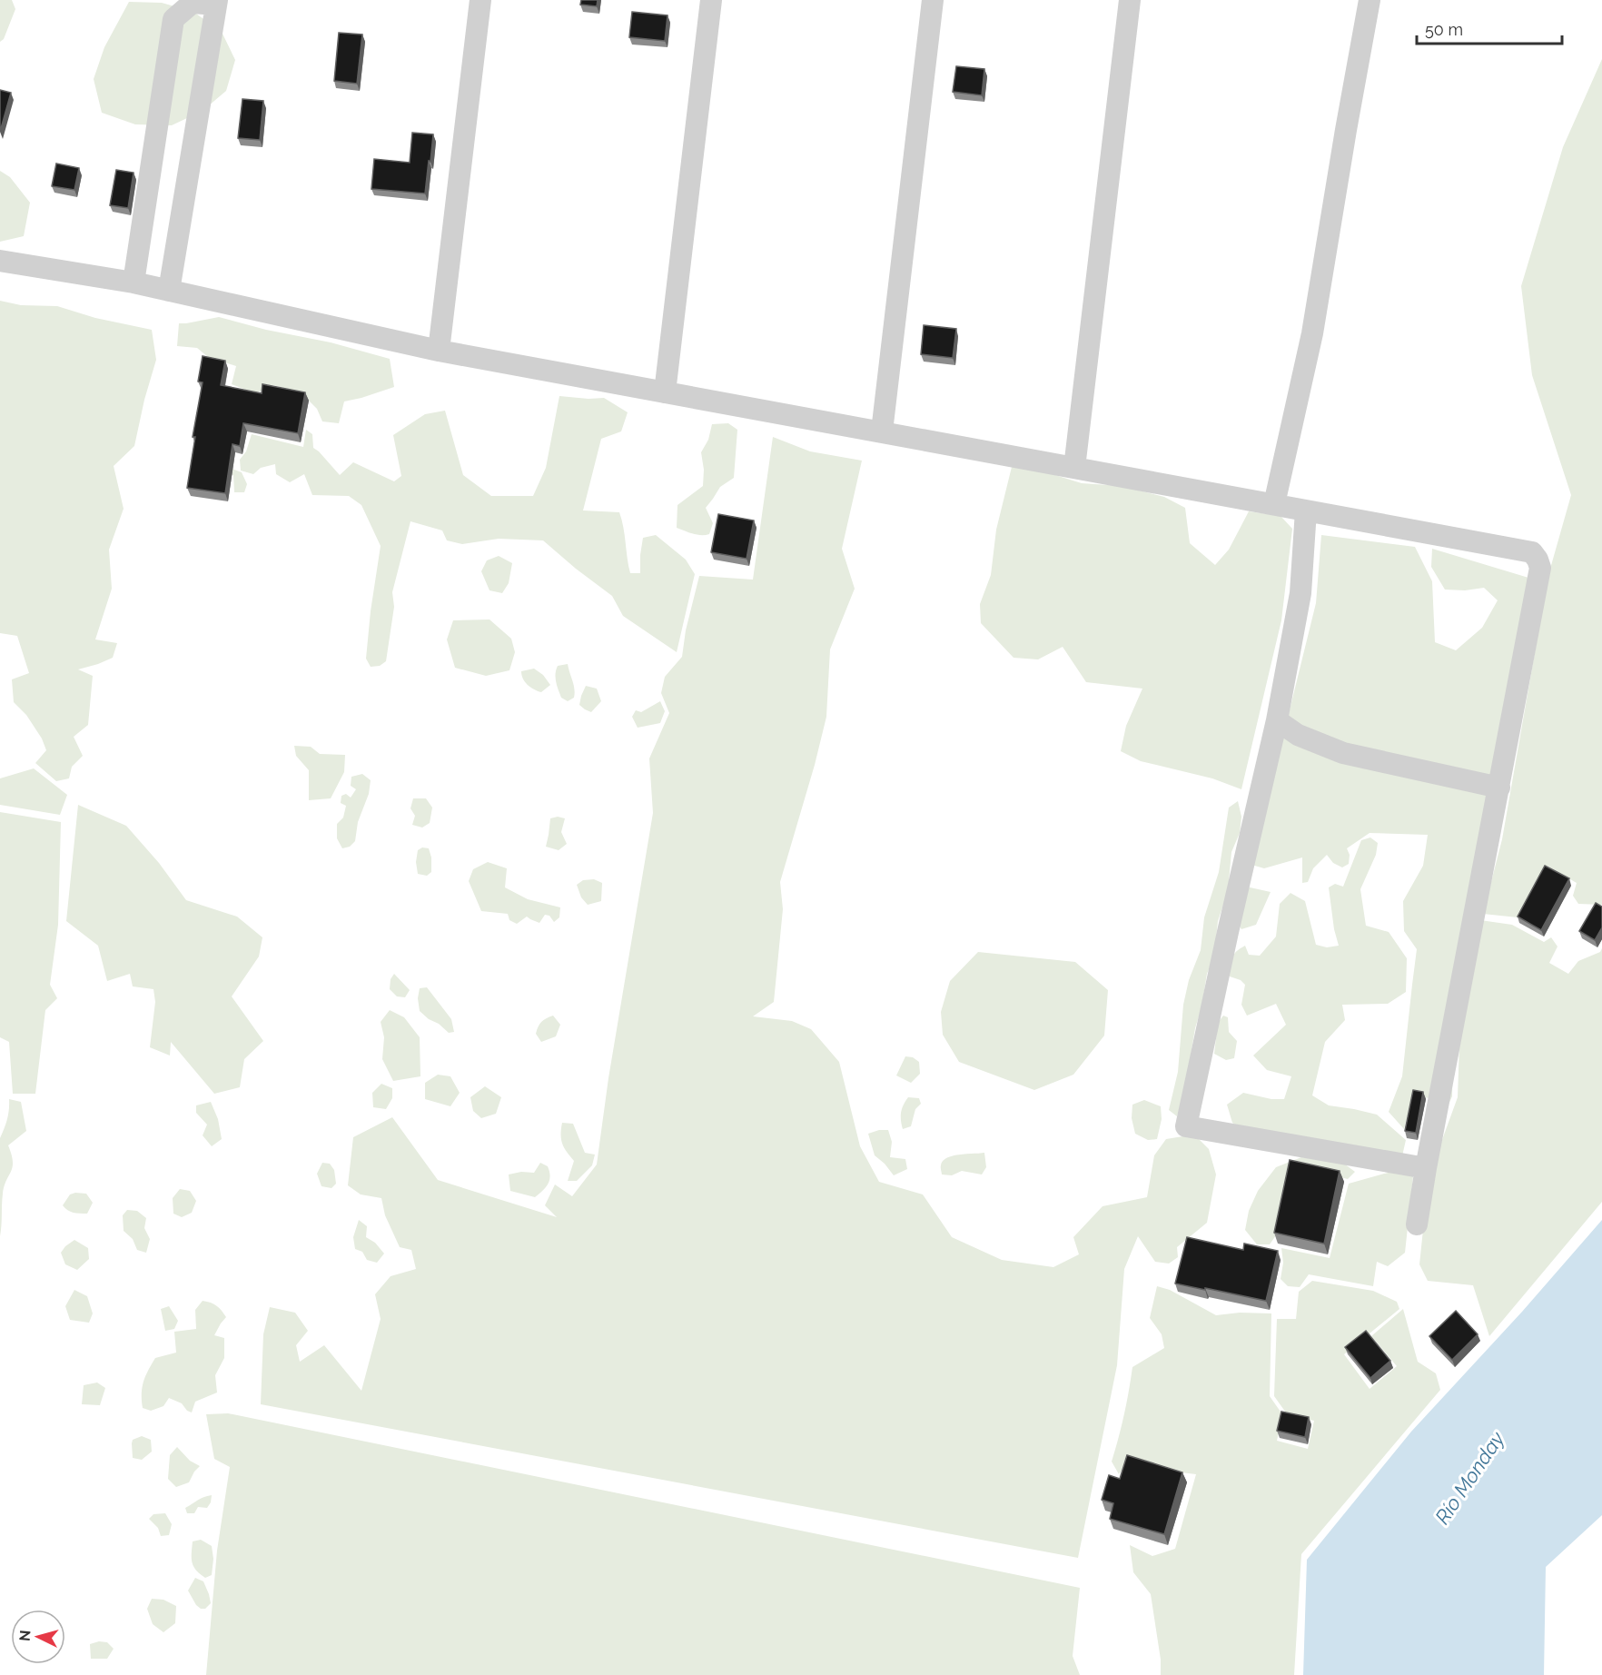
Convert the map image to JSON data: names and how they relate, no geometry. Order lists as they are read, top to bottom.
{
  "water": ["Río Monday"],
  "scale_bar": "50 m",
  "north": "left"
}
